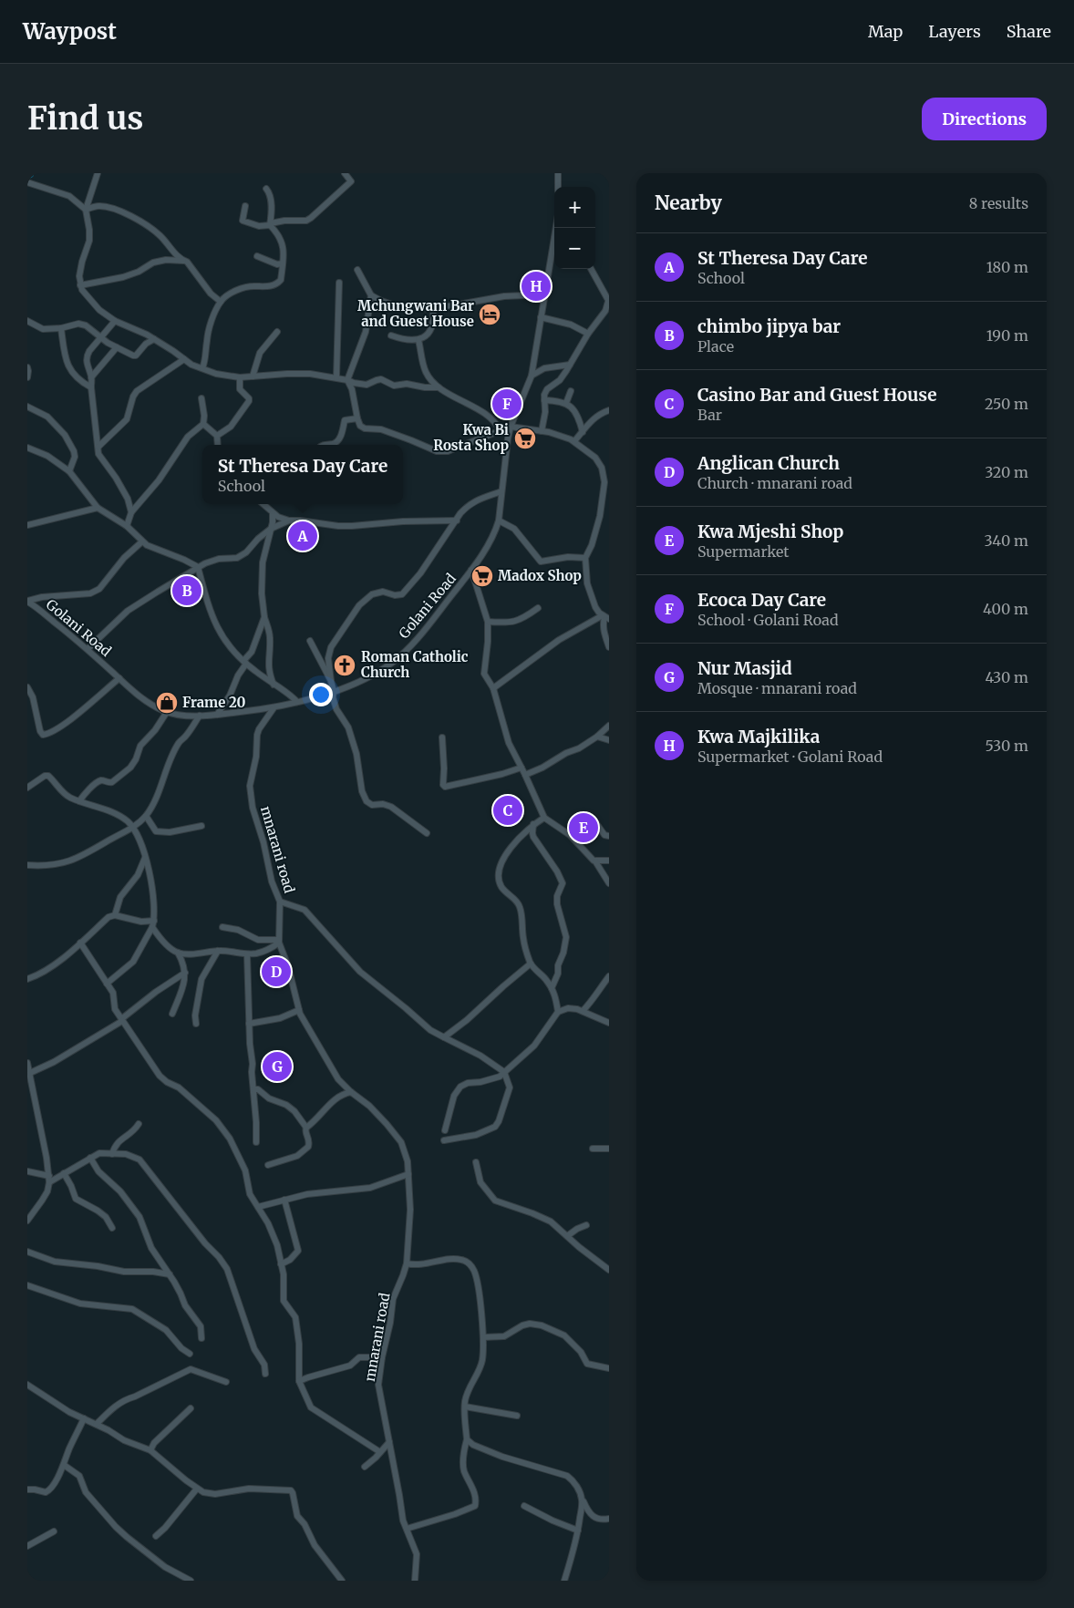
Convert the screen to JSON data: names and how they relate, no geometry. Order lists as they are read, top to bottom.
{
  "streets": {
    "street": ["Golani Road", "mnarani road"]
  },
  "crossings": [
    ["Golani Road", "mnarani road"]
  ],
  "places": {
    "hotel": ["Mchungwani Bar and Guest House"],
    "supermarket": ["Kwa Bi Rosta Shop", "Madox Shop"],
    "church": ["Roman Catholic Church"],
    "shop": ["Frame 20"]
  },
  "page": {
    "header": "Waypost",
    "nav": ["Map", "Layers", "Share"],
    "buttons": "Directions",
    "title": "Find us",
    "heading": ["Nearby", "8 results"],
    "map_buttons": ["+", "−"],
    "list": [
      {
        "mark": "A",
        "name": "St Theresa Day Care",
        "note": "School",
        "value": "180 m"
      },
      {
        "mark": "B",
        "name": "chimbo jipya bar",
        "note": "Place",
        "value": "190 m"
      },
      {
        "mark": "C",
        "name": "Casino Bar and Guest House",
        "note": "Bar",
        "value": "250 m"
      },
      {
        "mark": "D",
        "name": "Anglican Church",
        "note": "Church · mnarani road",
        "value": "320 m"
      },
      {
        "mark": "E",
        "name": "Kwa Mjeshi Shop",
        "note": "Supermarket",
        "value": "340 m"
      },
      {
        "mark": "F",
        "name": "Ecoca Day Care",
        "note": "School · Golani Road",
        "value": "400 m"
      },
      {
        "mark": "G",
        "name": "Nur Masjid",
        "note": "Mosque · mnarani road",
        "value": "430 m"
      },
      {
        "mark": "H",
        "name": "Kwa Majkilika",
        "note": "Supermarket · Golani Road",
        "value": "530 m"
      }
    ],
    "pins": [
      "H",
      "F",
      "A",
      "B",
      "C",
      "E",
      "D",
      "G"
    ],
    "popup": ["St Theresa Day Care", "School"]
  }
}
